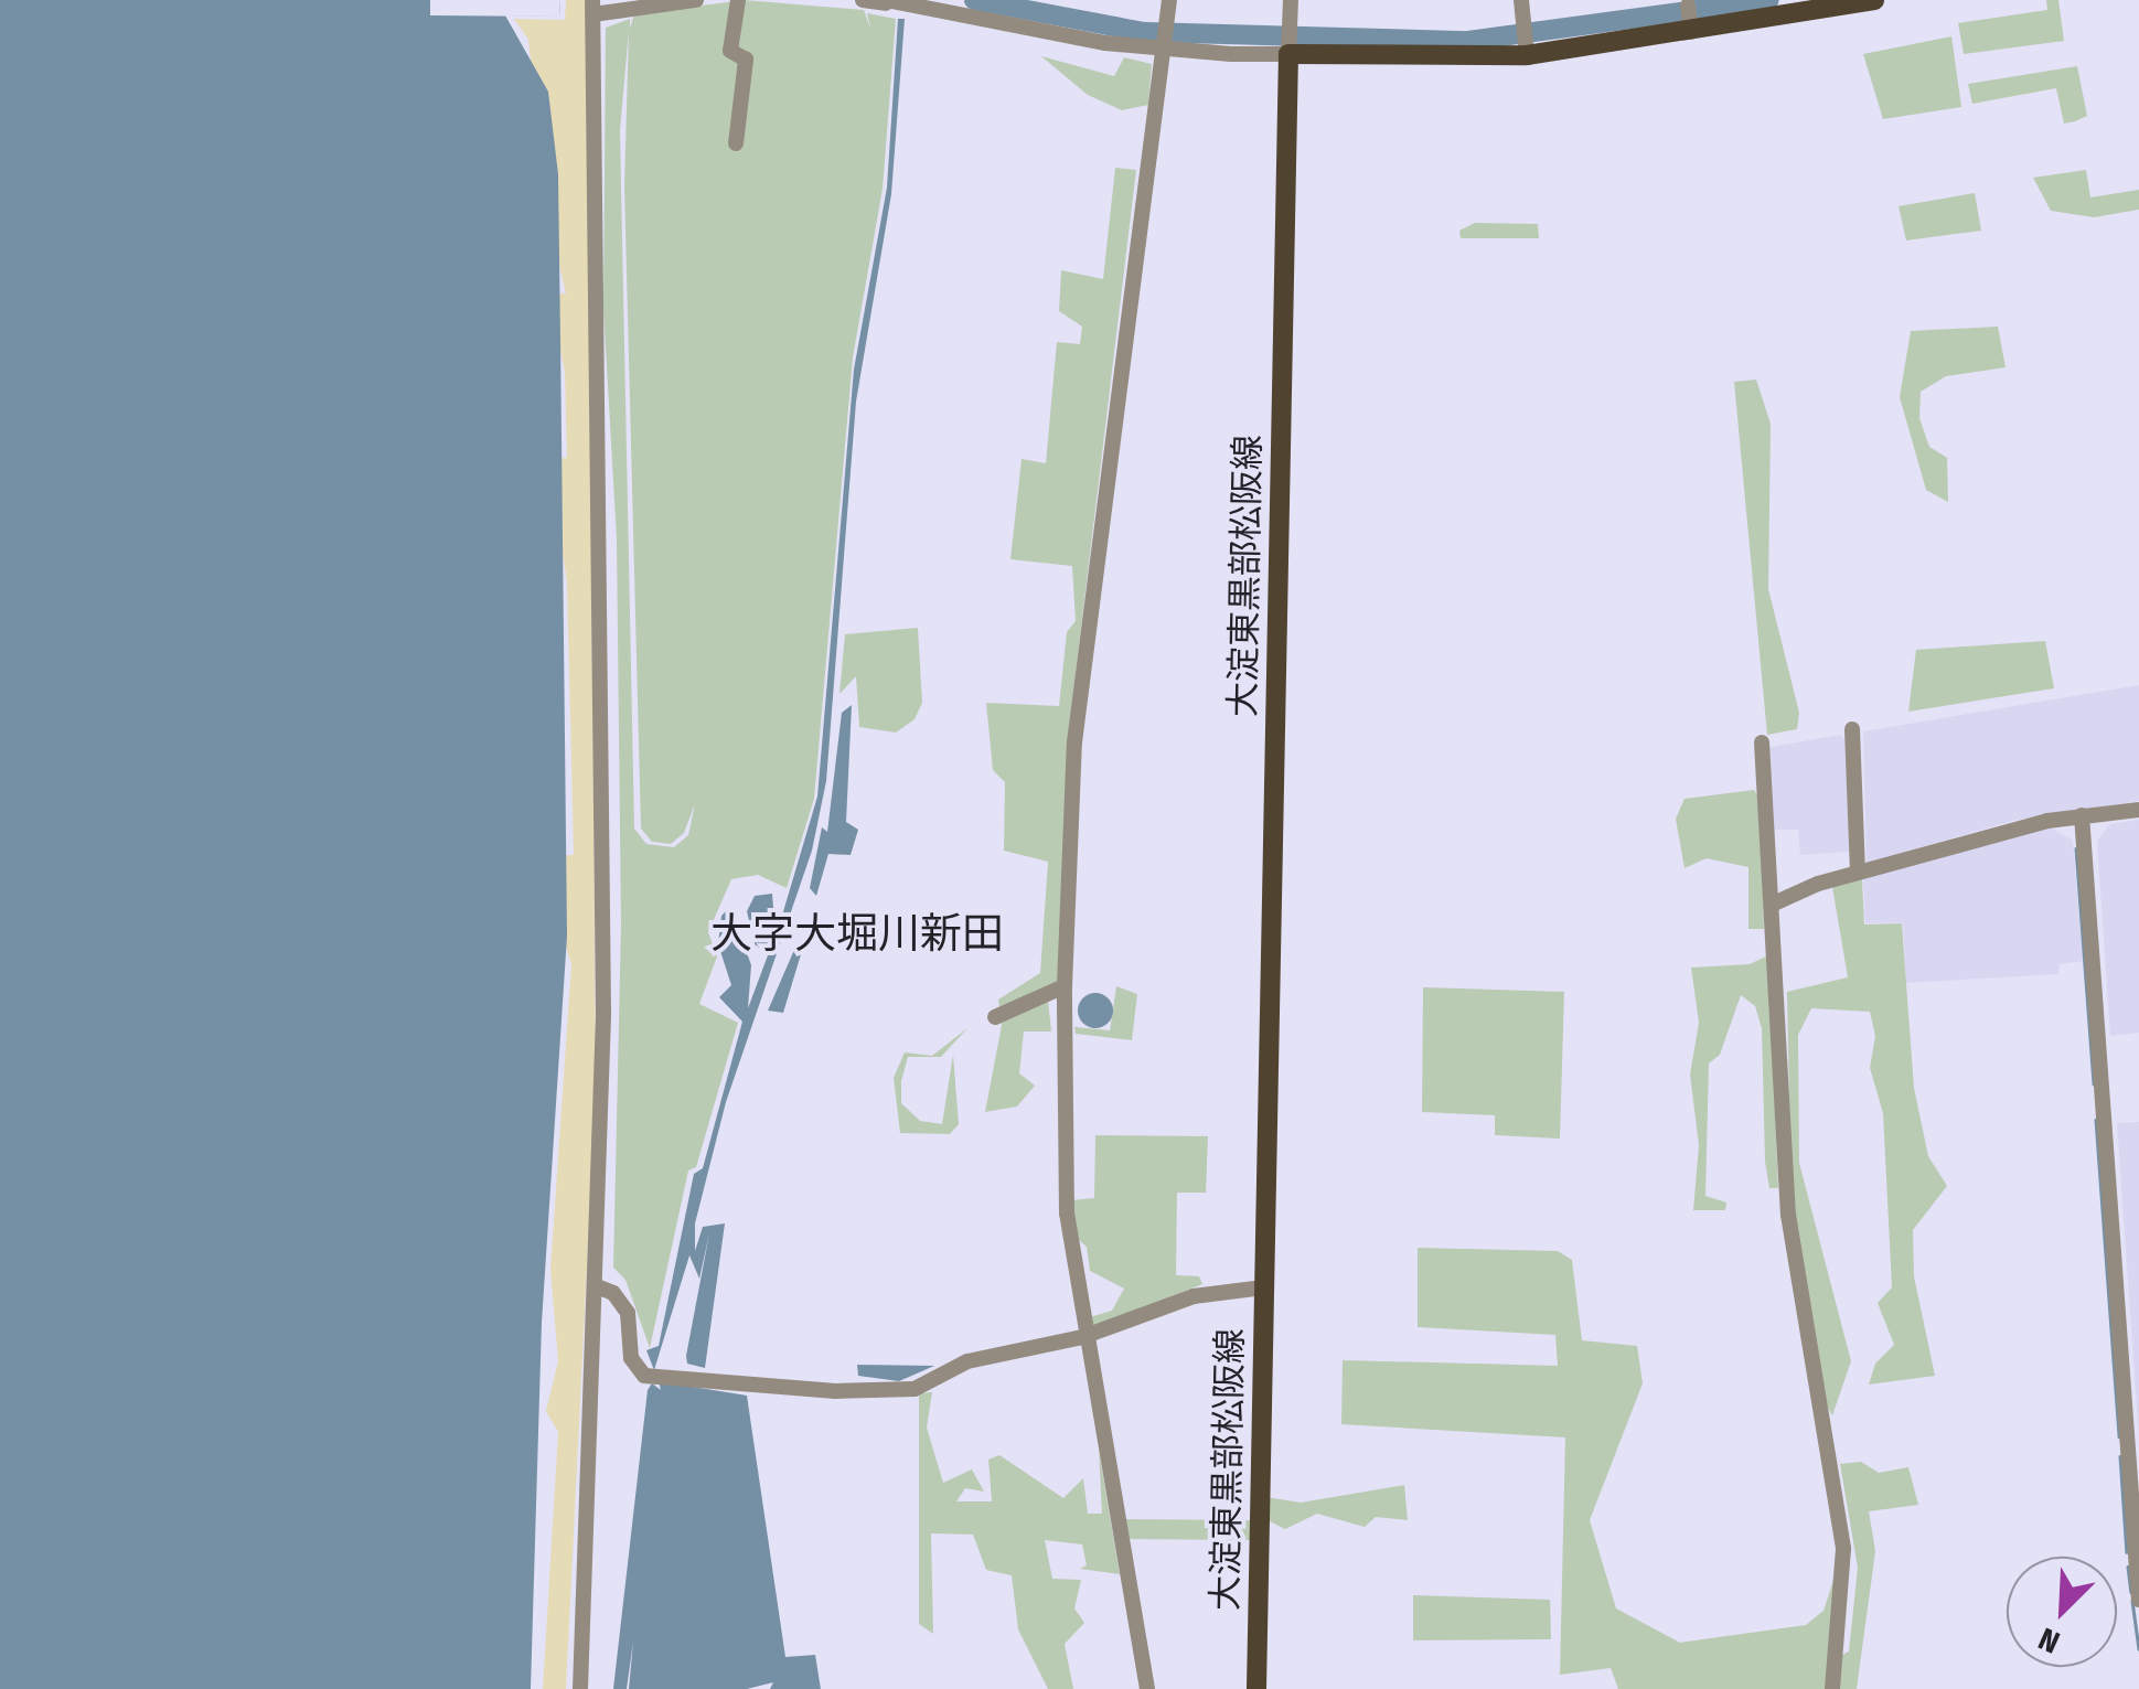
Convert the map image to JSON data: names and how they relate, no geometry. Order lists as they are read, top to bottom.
{
  "streets": {
    "main road": ["大淀東黒部松阪線"]
  },
  "districts": ["大字大堀川新田"],
  "north": "bottom left"
}
